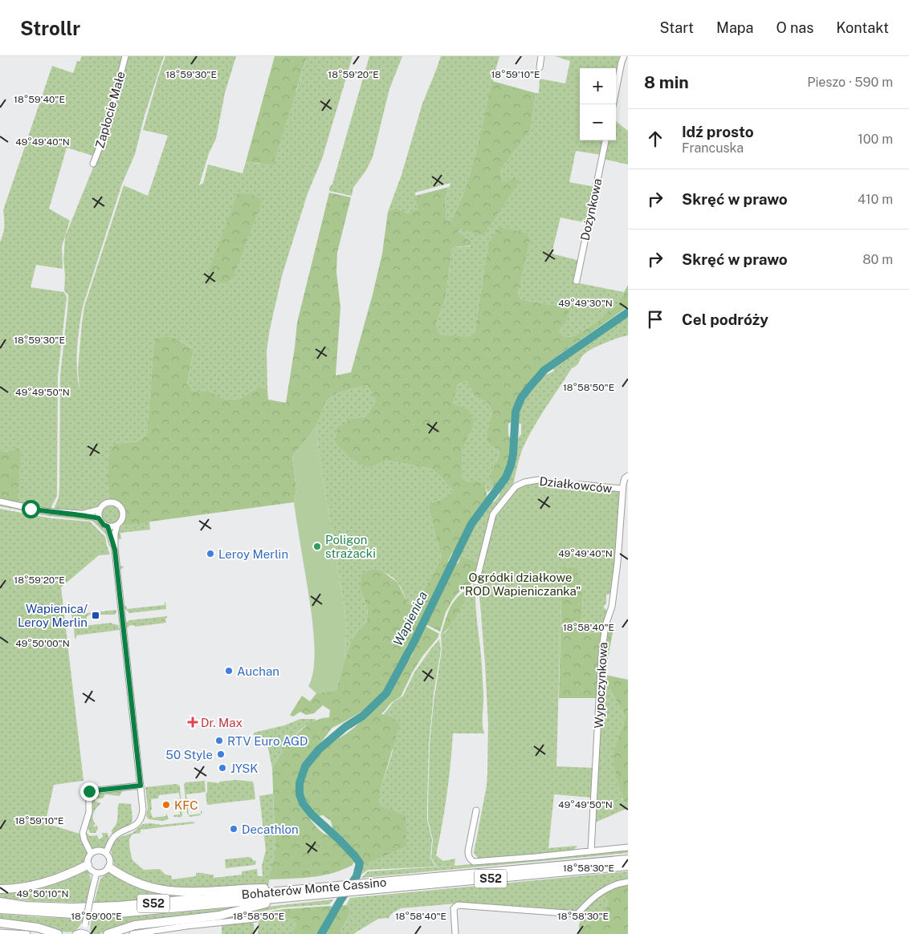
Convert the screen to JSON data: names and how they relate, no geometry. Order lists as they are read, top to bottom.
{
  "streets": {
    "highway": ["S52", "Bohaterów Monte Cassino"],
    "street": [
      "Zapłocie Małe",
      "Dożynkowa",
      "Działkowców",
      "Wypoczynkowa"
    ]
  },
  "crossings": [
    ["Działkowców", "Wypoczynkowa"]
  ],
  "water": ["Wapienica"],
  "parks": ["Ogródki działkowe \"ROD Wapieniczanka\""],
  "places": {
    "other": [
      "Poligon strażacki",
      "Leroy Merlin",
      "Auchan",
      "RTV Euro AGD",
      "50 Style",
      "JYSK",
      "KFC",
      "Decathlon"
    ],
    "transit": ["Wapienica/ Leroy Merlin"],
    "health": ["Dr. Max"]
  },
  "page": {
    "header": "Strollr",
    "nav": [
      "Start",
      "Mapa",
      "O nas",
      "Kontakt"
    ],
    "heading": ["8 min", "Pieszo · 590 m"],
    "map_buttons": ["+", "−"],
    "list": [
      ["Idź prosto", "Francuska", "100 m"],
      ["Skręć w prawo", "410 m"],
      ["Skręć w prawo", "80 m"],
      "Cel podróży"
    ]
  },
  "coordinates": [
    "18°59'30\"E",
    "18°59'20\"E",
    "18°59'10\"E",
    "18°59'40\"E",
    "49°49'40\"N",
    "49°49'30\"N",
    "18°58'50\"E",
    "49°49'50\"N",
    "18°58'40\"E",
    "49°50'00\"N",
    "18°58'30\"E",
    "49°50'10\"N",
    "18°59'00\"E"
  ]
}
